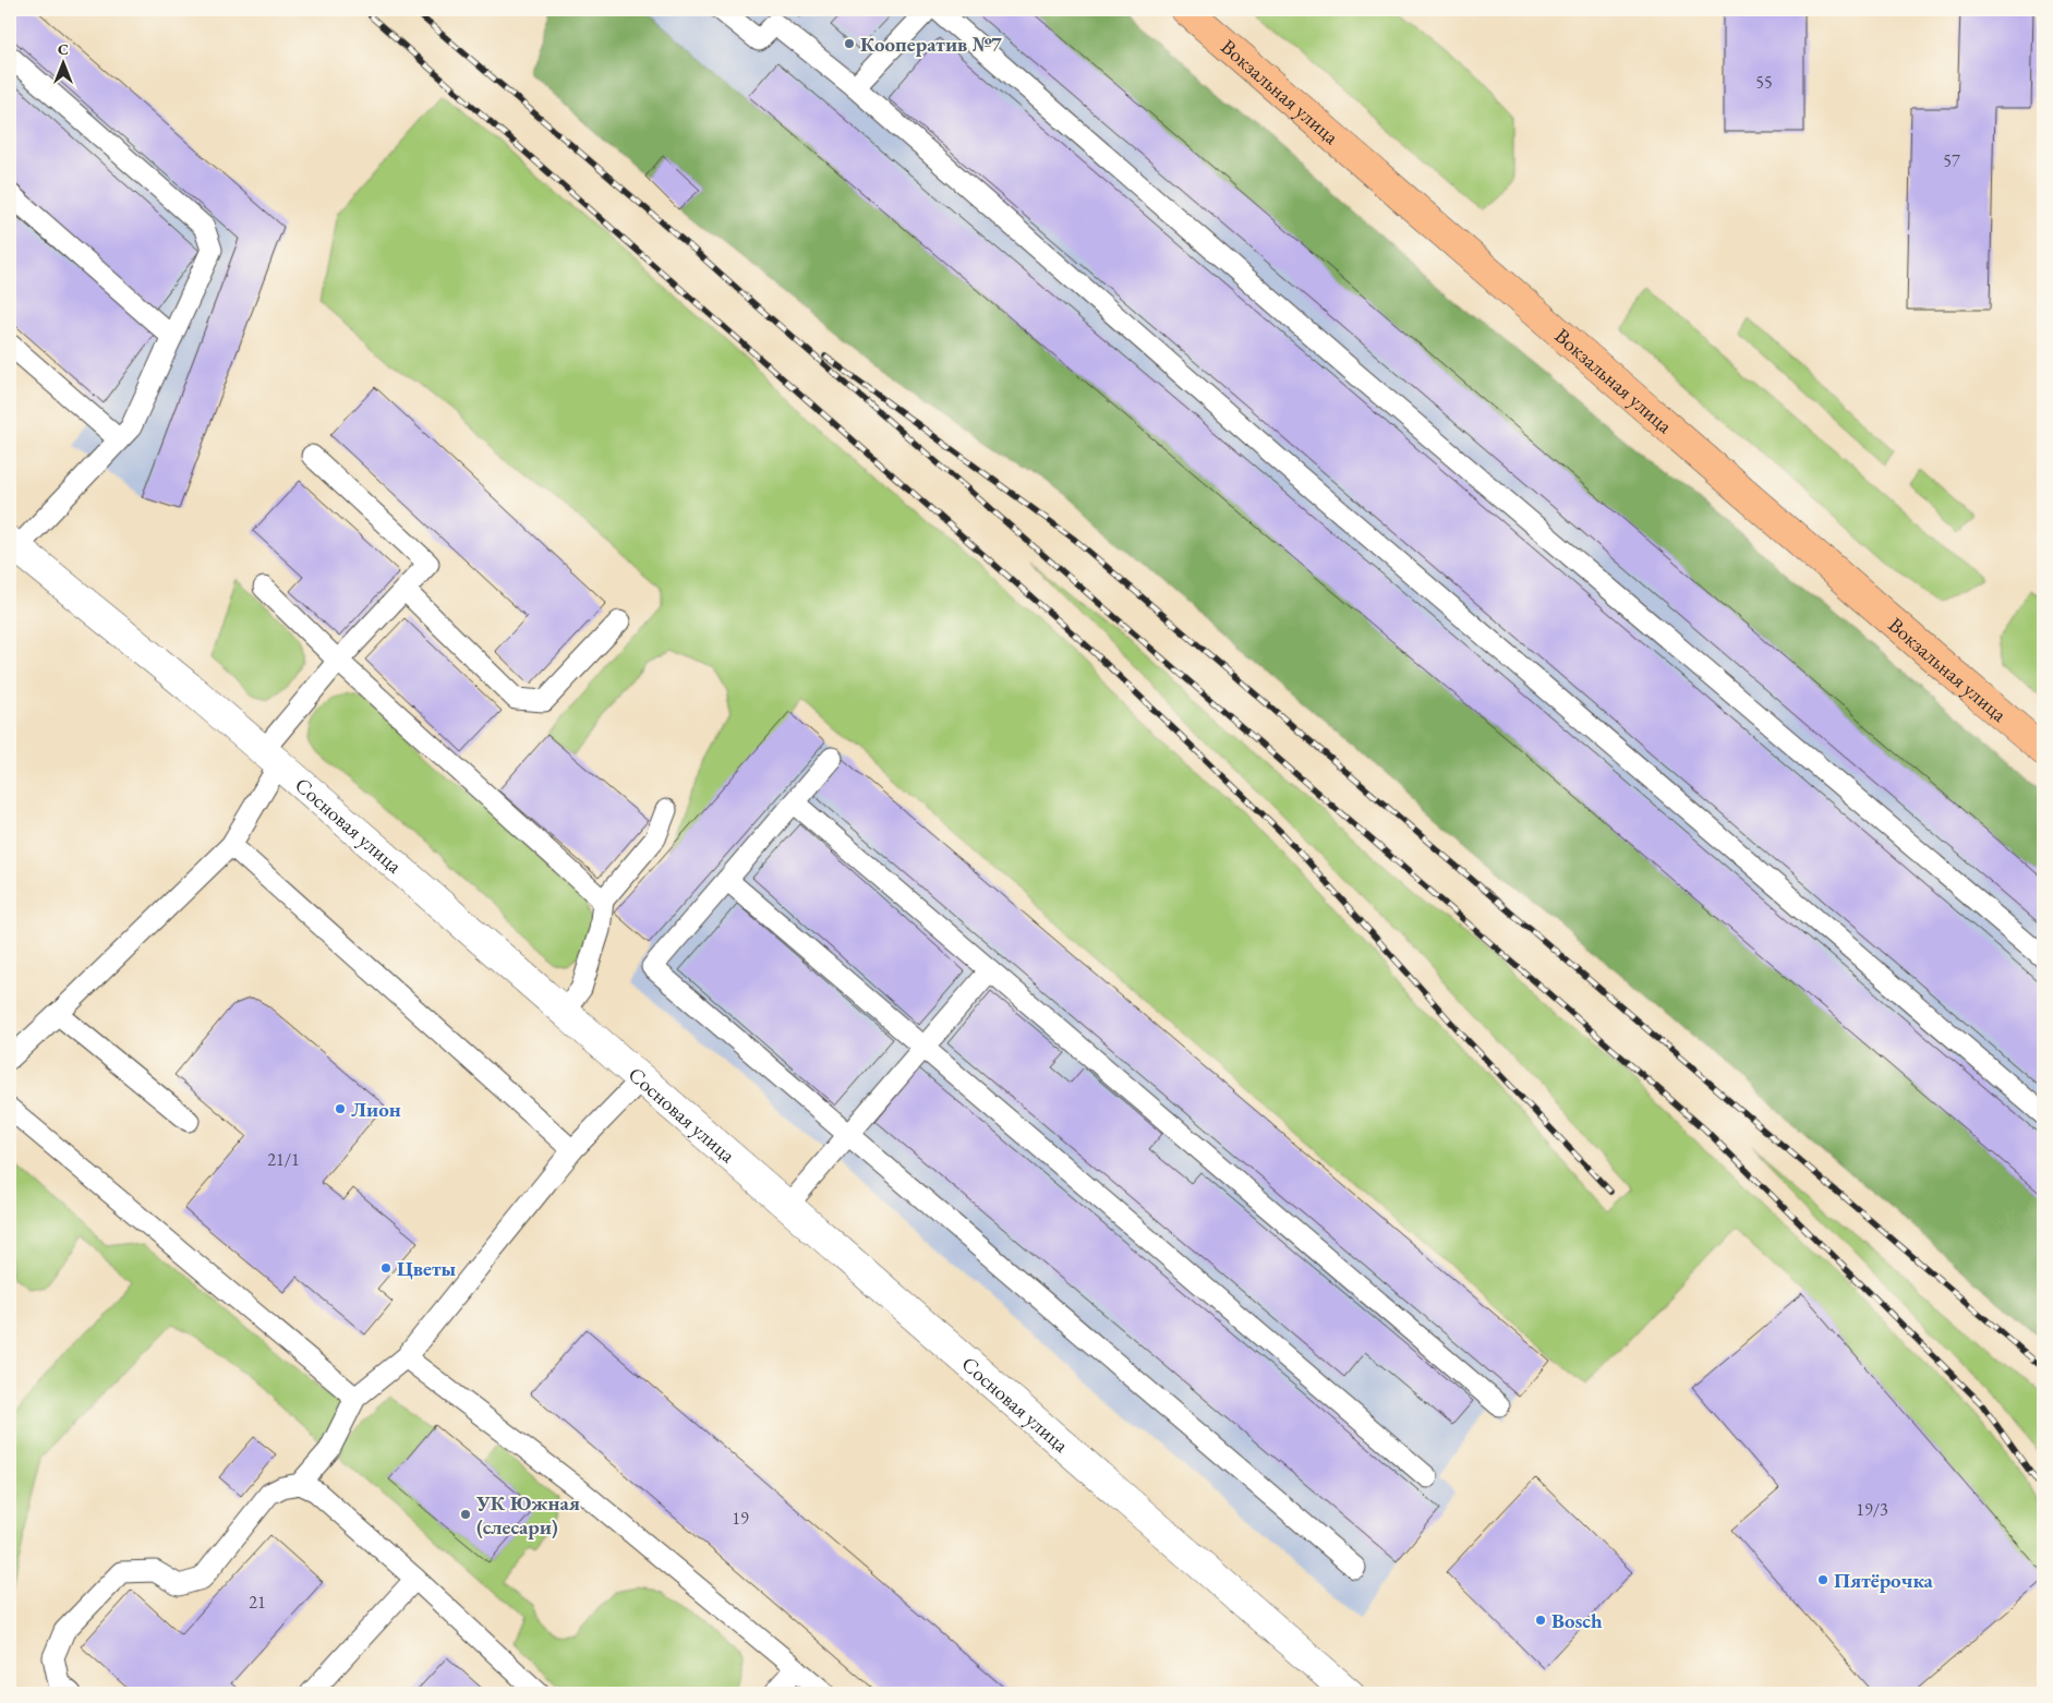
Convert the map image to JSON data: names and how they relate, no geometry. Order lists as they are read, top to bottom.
{
  "streets": {
    "main road": ["Вокзальная улица"],
    "street": ["Сосновая улица"]
  },
  "places": [
    "Кооператив №7",
    "Лион",
    "Цветы",
    "УК Южная (слесари)",
    "Пятёрочка",
    "Bosch"
  ],
  "house_numbers": [
    "55",
    "57",
    "21/1",
    "19/3",
    "19",
    "21"
  ],
  "north": "top"
}
